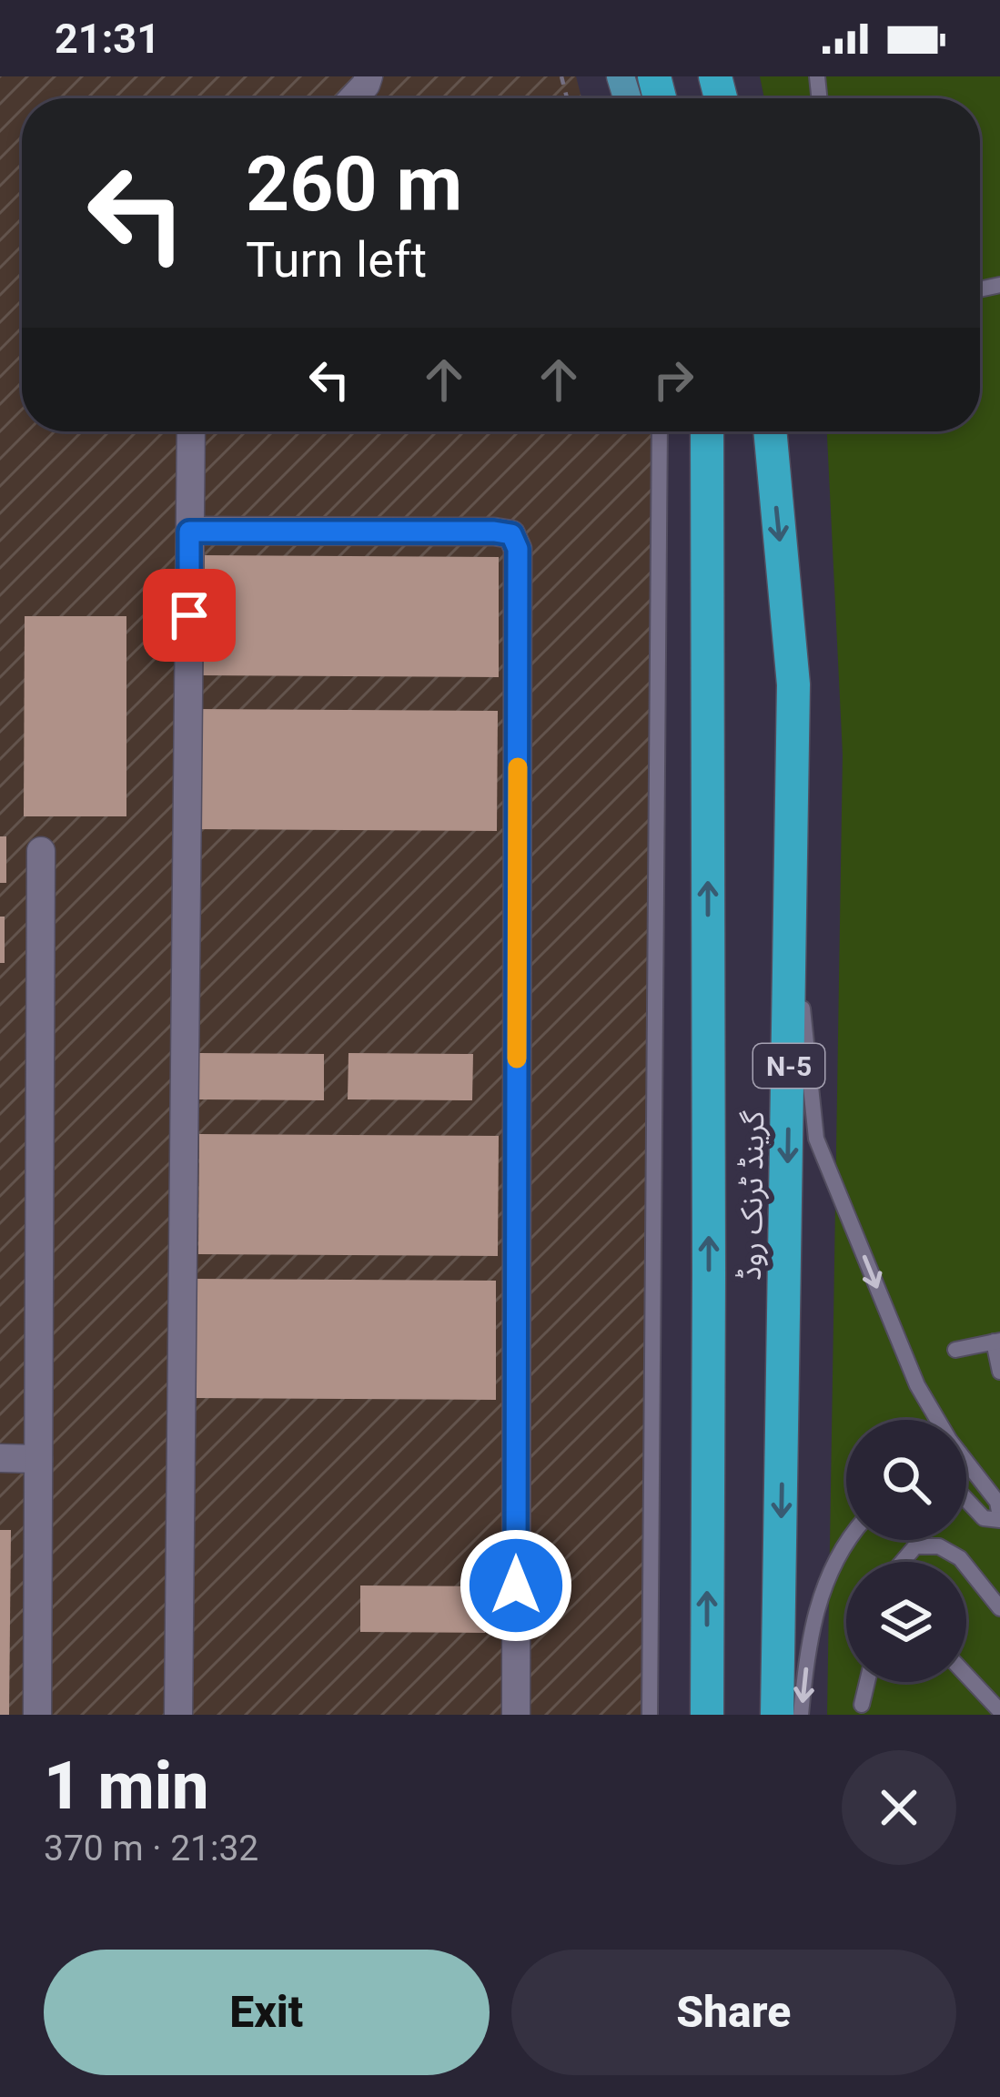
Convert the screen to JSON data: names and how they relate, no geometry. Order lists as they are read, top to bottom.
{
  "streets": {
    "highway": ["N-5", "گرینڈ ٹرنک روڈ"]
  },
  "page": {
    "status": "21:31",
    "turn": ["260 m", "Turn left"],
    "heading": ["1 min", "370 m · 21:32"],
    "buttons": ["Exit", "Share"]
  }
}
